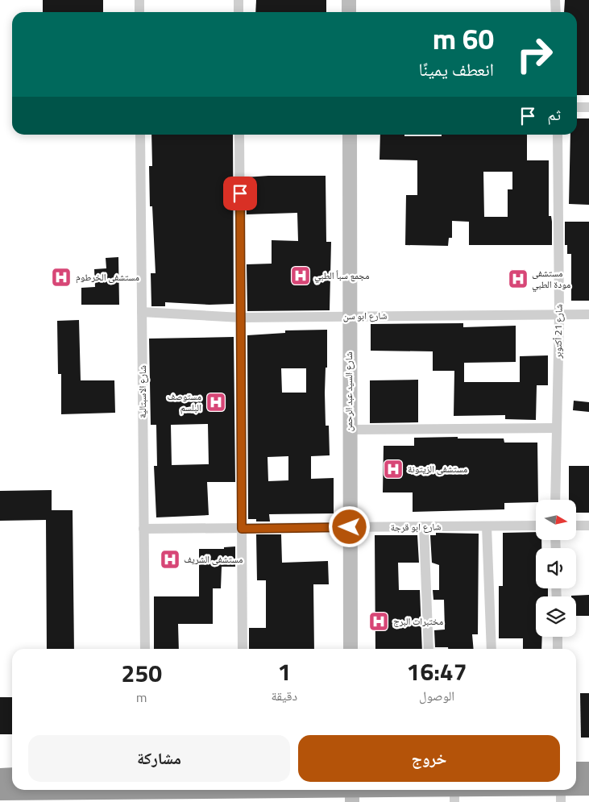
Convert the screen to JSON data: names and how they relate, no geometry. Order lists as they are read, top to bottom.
{
  "streets": {
    "street": [
      "شارع ابو سن",
      "شارع 21 أكتوبر",
      "شارع الاسبتالية",
      "شارع السيد عبد الرحمن",
      "شارع ابو قرجة"
    ]
  },
  "crossings": [
    ["شارع ابو سن", "شارع 21 أكتوبر"],
    ["شارع ابو سن", "شارع الاسبتالية"],
    ["شارع ابو سن", "شارع السيد عبد الرحمن"],
    ["شارع الاسبتالية", "شارع ابو قرجة"],
    ["شارع السيد عبد الرحمن", "شارع ابو قرجة"]
  ],
  "places": {
    "hospital": [
      "مجمع سبأ الطبي",
      "مستشفى الخرطوم",
      "مستشفى مودة الطبي",
      "مستوصف البلسم",
      "مستشفى الزيتونة",
      "مستشفى الشريف",
      "مختبرات البرج"
    ]
  },
  "north": "right",
  "page": {
    "turn": ["60 m", "انعطف يمينًا"],
    "then": "ثم",
    "eta": [
      "16:47",
      "الوصول",
      "1",
      "دقيقة",
      "250",
      "m"
    ],
    "buttons": ["خروج", "مشاركة"]
  }
}
